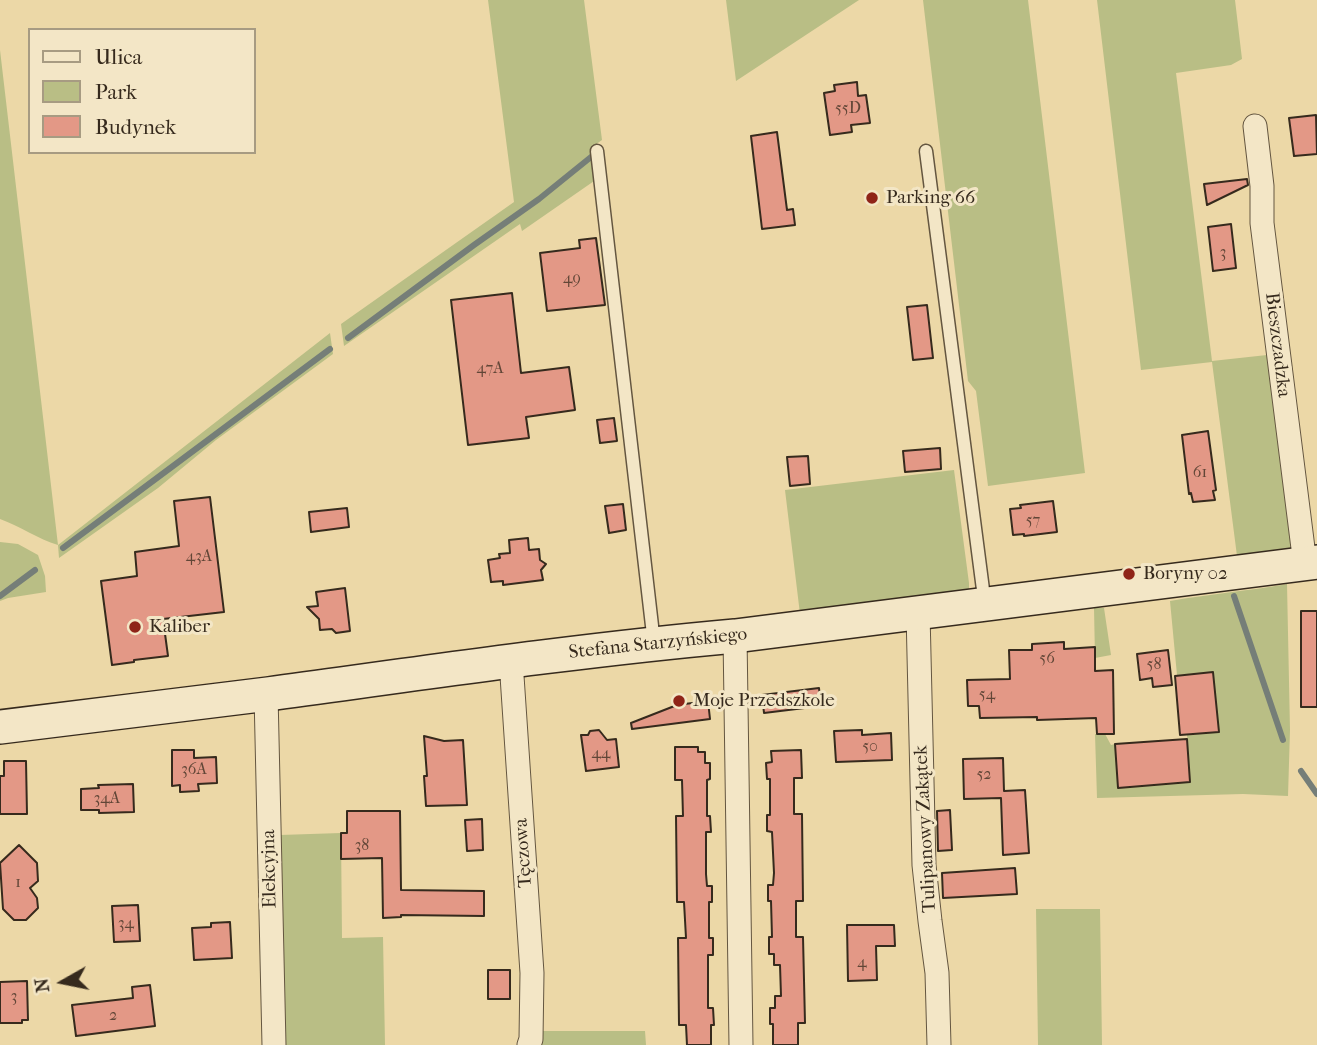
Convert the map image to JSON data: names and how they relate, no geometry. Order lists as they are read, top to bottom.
{
  "streets": {
    "street": [
      "Bieszczadzka",
      "Stefana Starzyńskiego",
      "Tulipanowy Zakątek",
      "Tęczowa",
      "Elekcyjna"
    ]
  },
  "crossings": [
    ["Bieszczadzka", "Stefana Starzyńskiego"],
    ["Stefana Starzyńskiego", "Tulipanowy Zakątek"],
    ["Stefana Starzyńskiego", "Tęczowa"],
    ["Stefana Starzyńskiego", "Elekcyjna"]
  ],
  "places": [
    "Parking 66",
    "Boryny 02",
    "Kaliber",
    "Moje Przedszkole"
  ],
  "house_numbers": [
    "55D",
    "3",
    "49",
    "47A",
    "61",
    "57",
    "43A",
    "56",
    "58",
    "54",
    "50",
    "44",
    "36A",
    "52",
    "34A",
    "38",
    "1",
    "34",
    "4",
    "3",
    "2"
  ],
  "legend": ["Ulica", "Park", "Budynek"],
  "north": "left"
}
